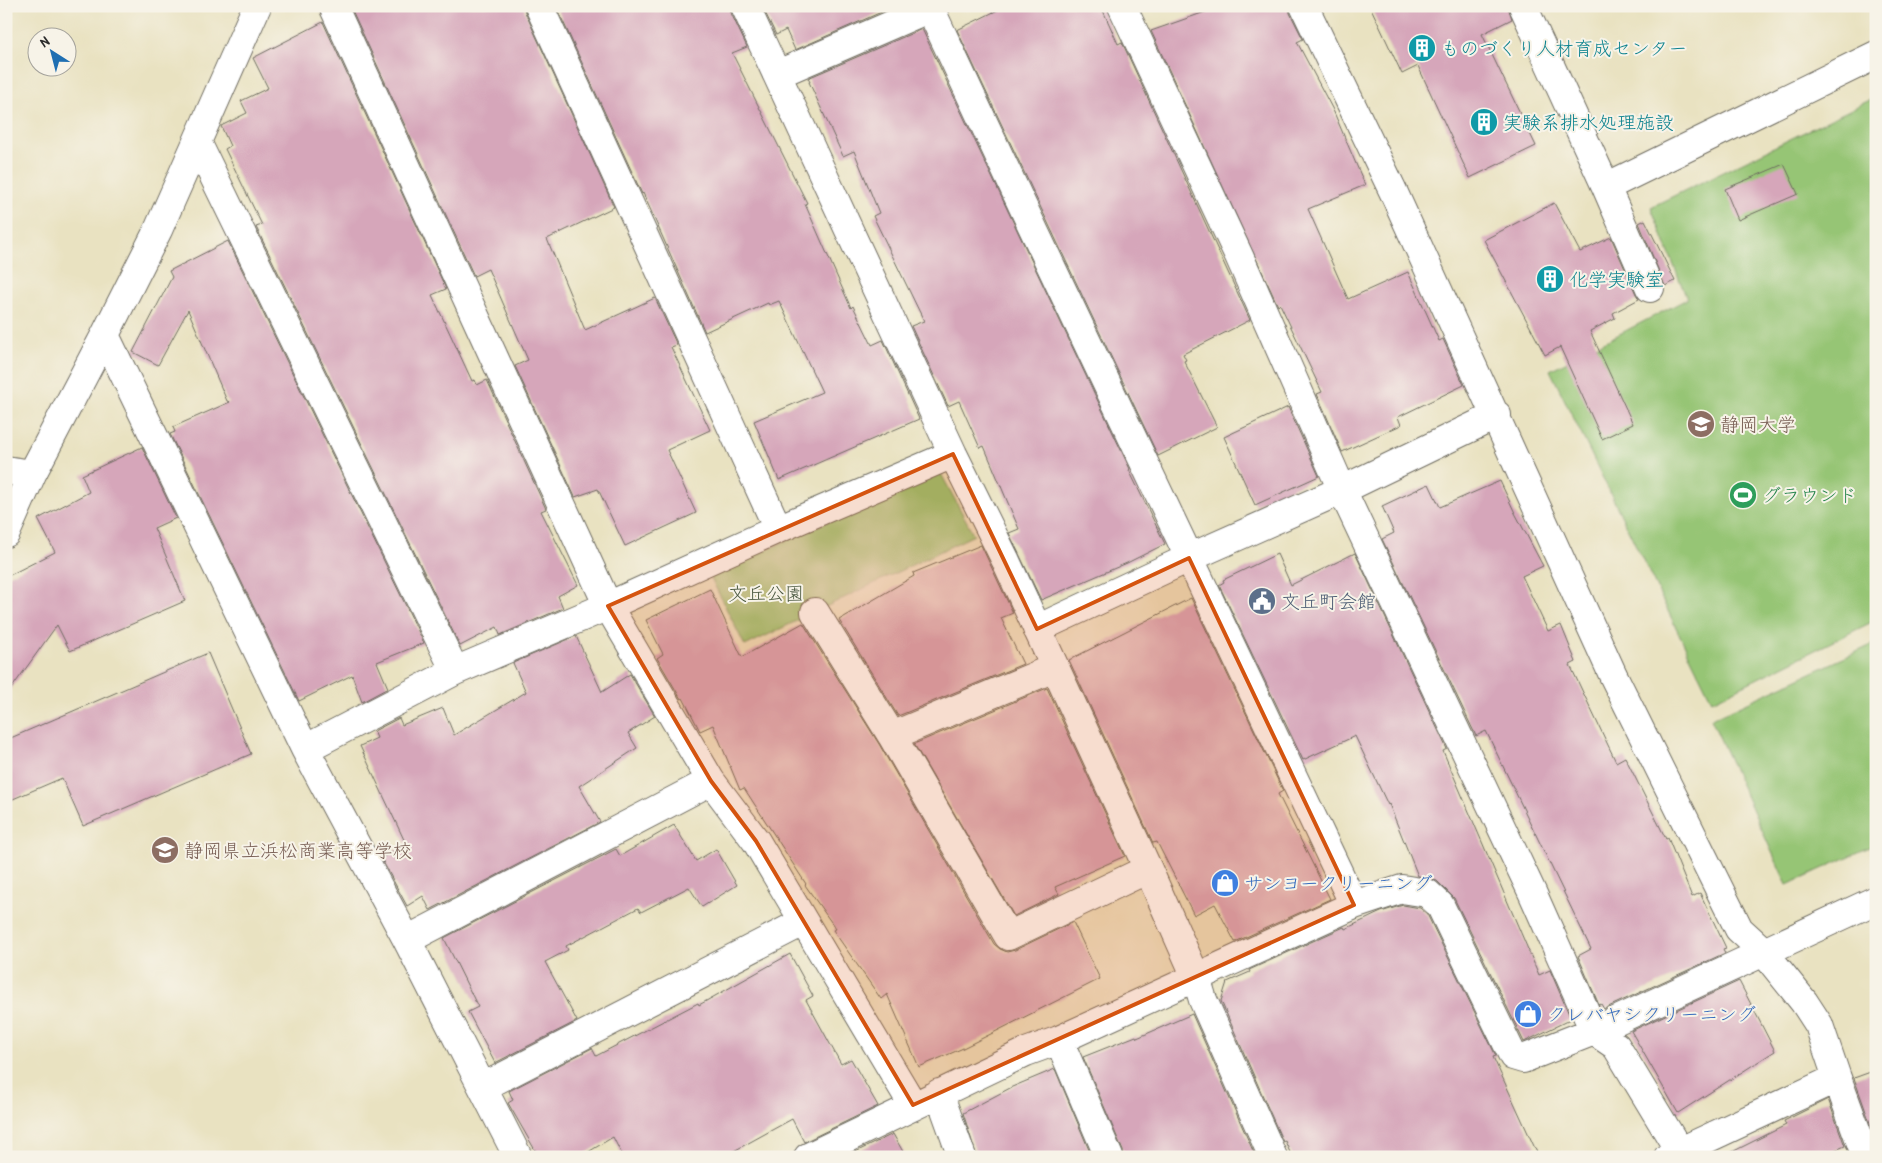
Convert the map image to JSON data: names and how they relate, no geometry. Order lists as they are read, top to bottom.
{
  "parks": ["文丘公園"],
  "places": {
    "building": ["ものづくり人材育成センター", "実験系排水処理施設", "化学実験室"],
    "school or university": ["静岡大学", "静岡県立浜松商業高等学校"],
    "sports": ["グラウンド"],
    "public building": ["文丘町会館"],
    "shop": ["サンヨークリーニング", "クレバヤシクリーニング"]
  },
  "north": "top left"
}
